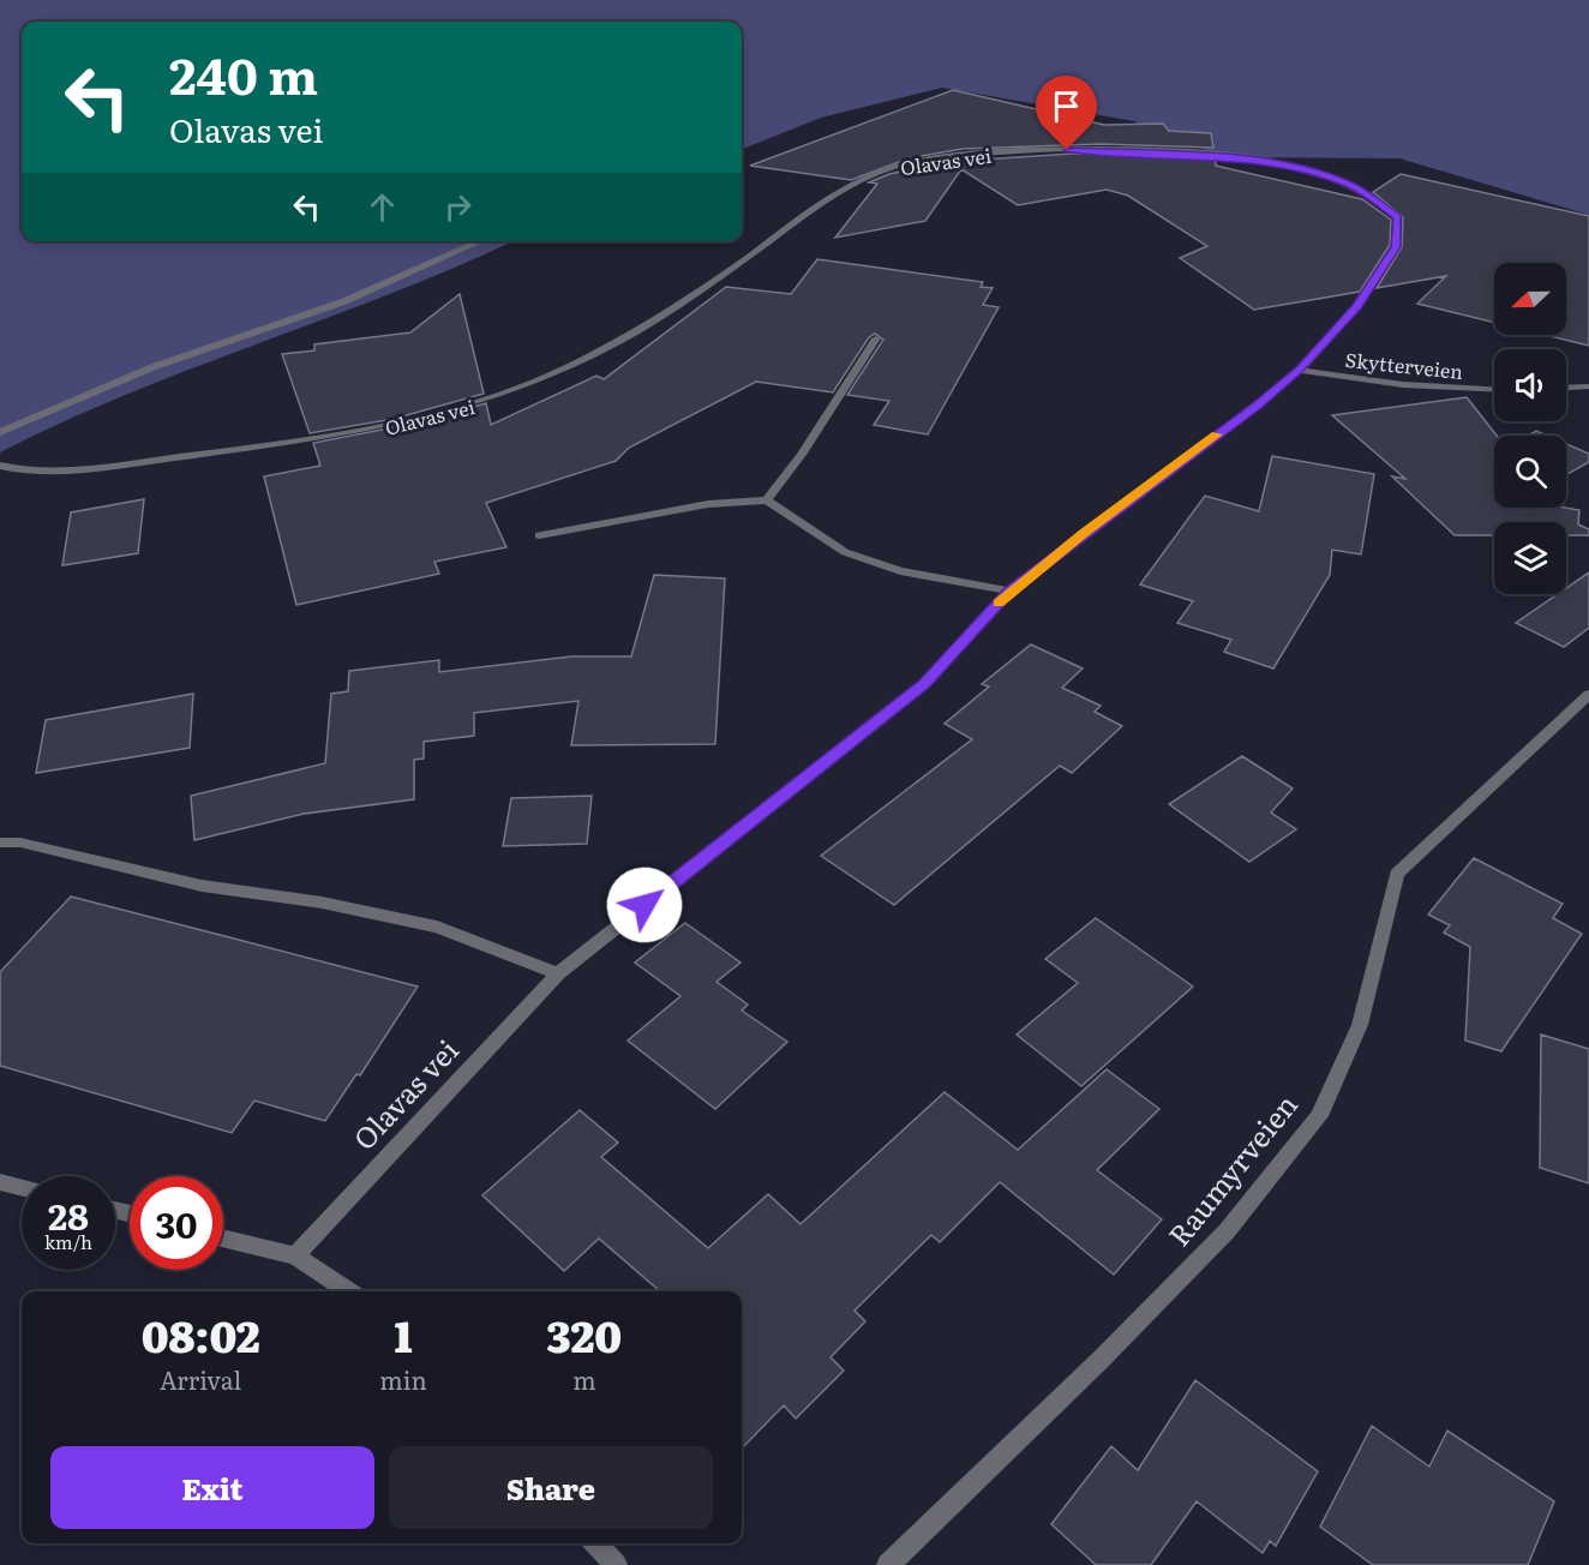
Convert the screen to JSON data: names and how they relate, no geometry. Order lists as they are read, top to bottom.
{
  "streets": {
    "street": ["Olavas vei", "Skytterveien", "Raumyrveien"]
  },
  "crossings": [
    ["Olavas vei", "Skytterveien"]
  ],
  "north": "left",
  "page": {
    "turn": ["240 m", "Olavas vei"],
    "speed": "28 km/h",
    "limit": "30",
    "eta": [
      "08:02",
      "Arrival",
      "1",
      "min",
      "320",
      "m"
    ],
    "buttons": ["Exit", "Share"]
  }
}
